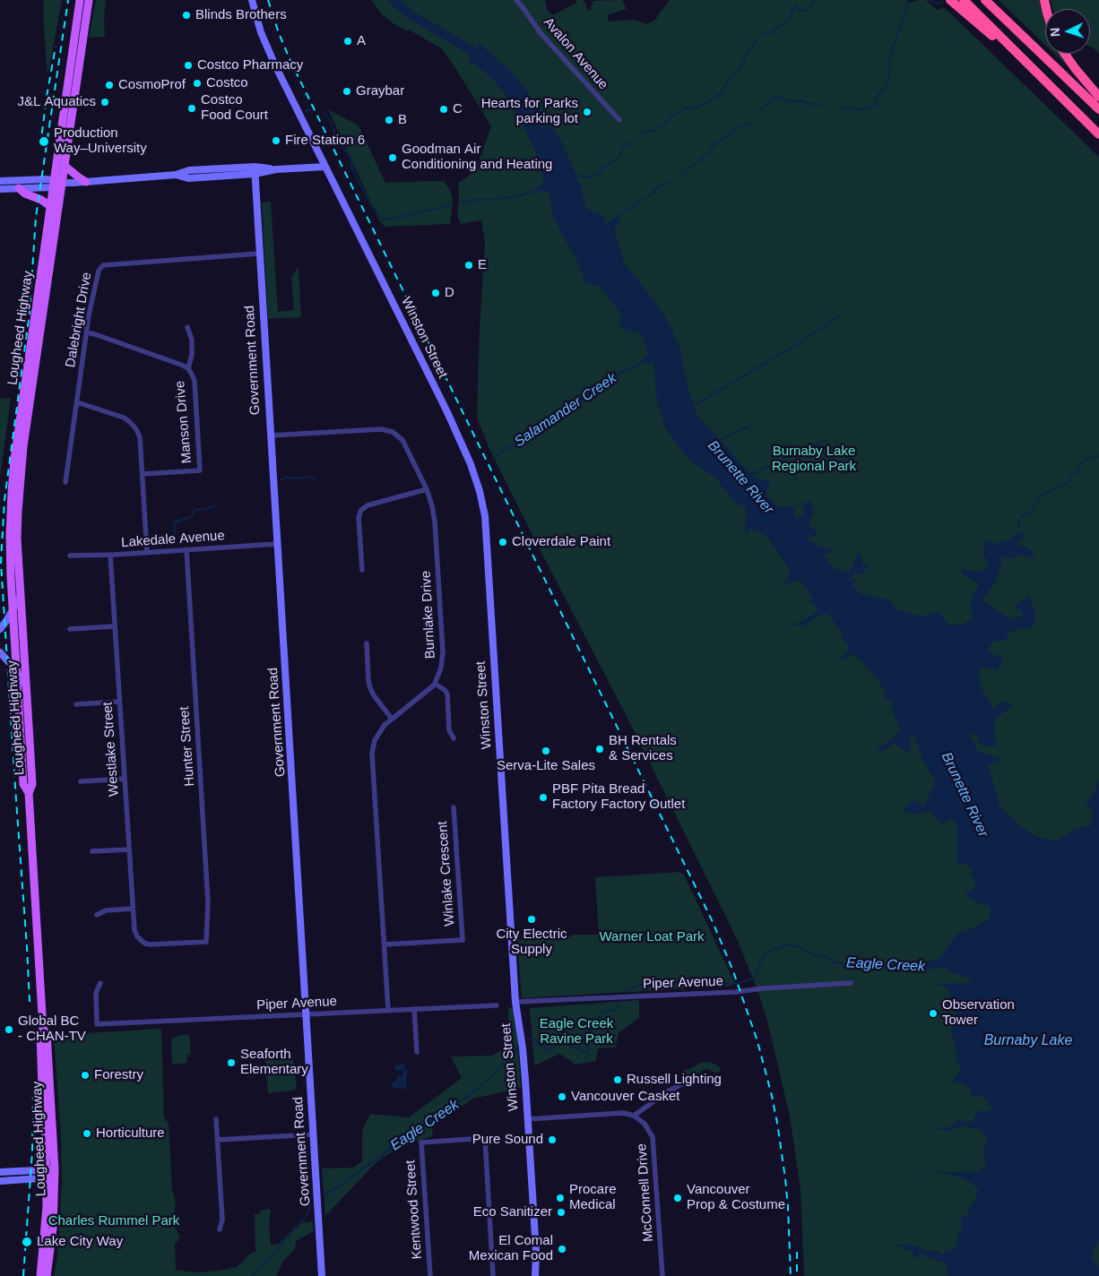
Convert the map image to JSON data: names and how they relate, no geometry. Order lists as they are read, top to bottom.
{
  "streets": {
    "main road": ["Lougheed Highway"],
    "street": [
      "Avalon Avenue",
      "Dalebright Drive",
      "Winston Street",
      "Government Road",
      "Manson Drive",
      "Lakedale Avenue",
      "Burnlake Drive",
      "Hunter Street",
      "Westlake Street",
      "Winlake Crescent",
      "Piper Avenue",
      "McConnell Drive",
      "Kentwood Street"
    ]
  },
  "crossings": [
    ["Dalebright Drive", "Government Road"],
    ["Dalebright Drive", "Manson Drive"],
    ["Winston Street", "Piper Avenue"],
    ["Government Road", "Lakedale Avenue"],
    ["Government Road", "Burnlake Drive"],
    ["Government Road", "Piper Avenue"],
    ["Lakedale Avenue", "Hunter Street"],
    ["Lakedale Avenue", "Westlake Street"],
    ["Hunter Street", "Westlake Street"]
  ],
  "water": [
    "Salamander Creek",
    "Brunette River",
    "Eagle Creek",
    "Burnaby Lake"
  ],
  "parks": [
    "Burnaby Lake Regional Park",
    "Warner Loat Park",
    "Eagle Creek Ravine Park",
    "Charles Rummel Park"
  ],
  "places": [
    "Blinds Brothers",
    "A",
    "Costco Pharmacy",
    "Costco",
    "CosmoProf",
    "Graybar",
    "J&L Aquatics",
    "Costco Food Court",
    "C",
    "Hearts for Parks parking lot",
    "B",
    "Fire Station 6",
    "Production Way–University",
    "Goodman Air Conditioning and Heating",
    "E",
    "D",
    "Cloverdale Paint",
    "BH Rentals & Services",
    "Serva-Lite Sales",
    "PBF Pita Bread Factory Factory Outlet",
    "City Electric Supply",
    "Observation Tower",
    "Global BC - CHAN-TV",
    "Seaforth Elementary",
    "Forestry",
    "Russell Lighting",
    "Vancouver Casket",
    "Horticulture",
    "Pure Sound",
    "Procare Medical",
    "Vancouver Prop & Costume",
    "Eco Sanitizer",
    "Lake City Way",
    "El Comal Mexican Food"
  ],
  "north": "left"
}
